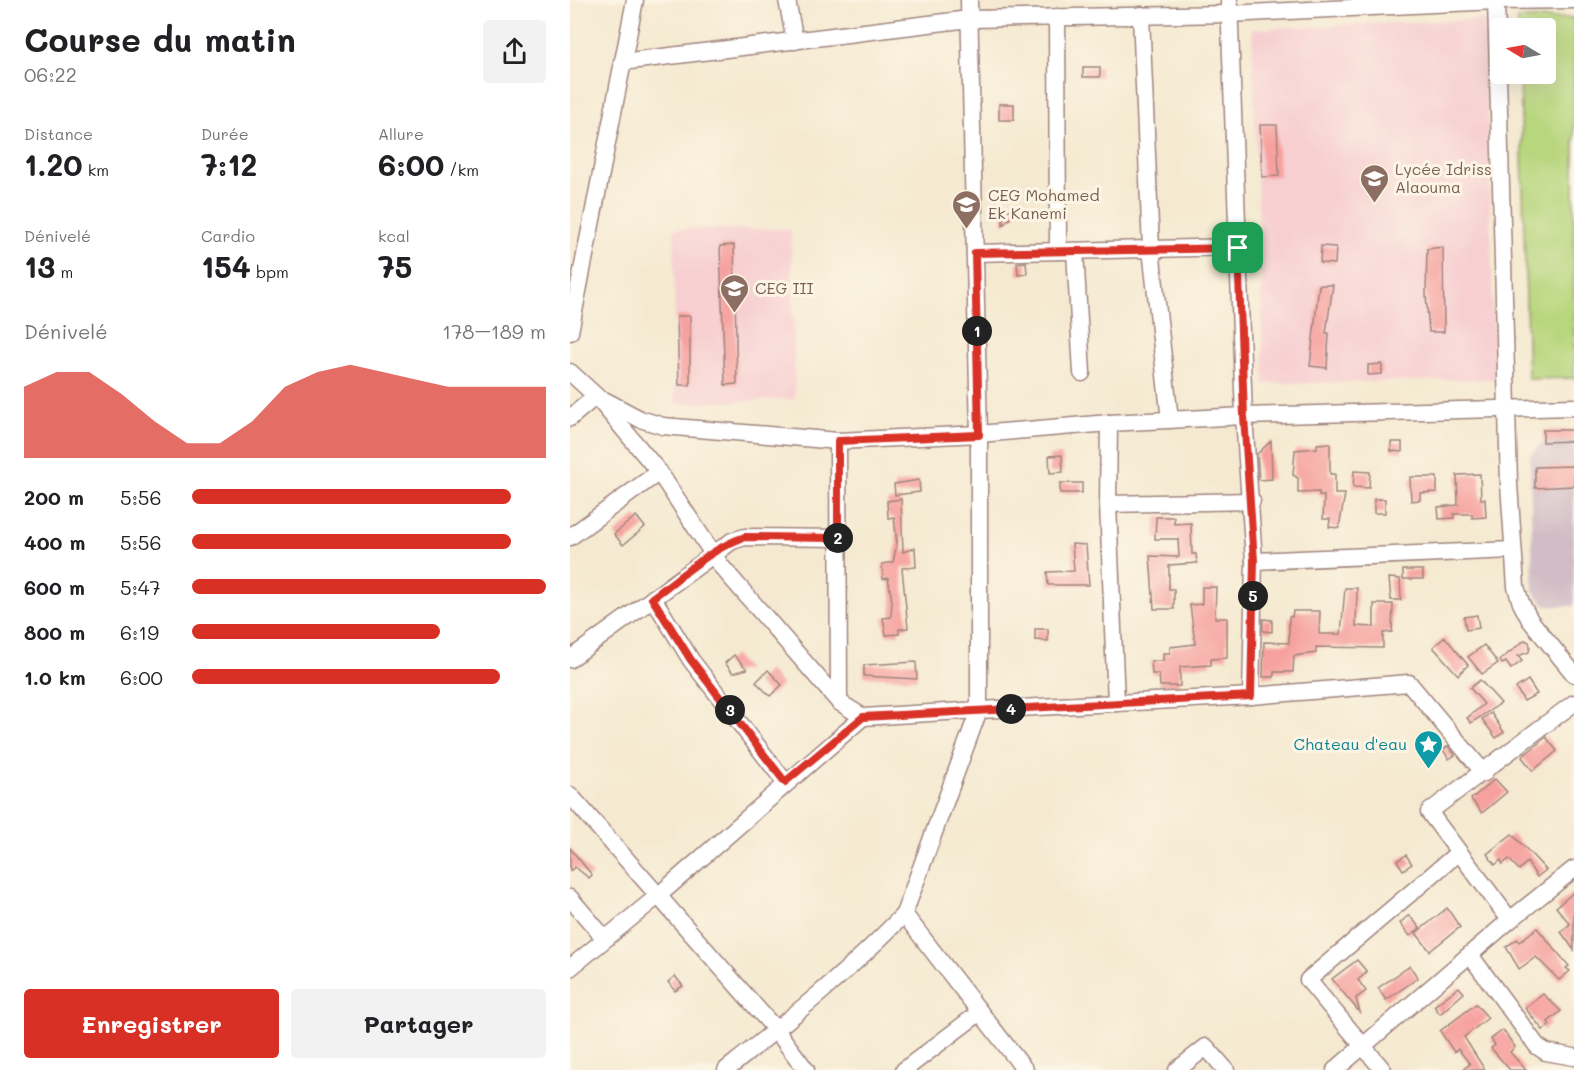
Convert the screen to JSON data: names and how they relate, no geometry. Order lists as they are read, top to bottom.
{
  "places": {
    "school or university": ["Lycée Idriss Alaouma", "CEG Mohamed Ek Kanemi", "CEG III"],
    "place": ["Chateau d'eau"]
  },
  "north": "left",
  "page": {
    "heading": ["Course du matin", "06:22"],
    "stats": [
      ["Distance", "1.20 km"],
      ["Durée", "7:12"],
      ["Allure", "6:00 /km"],
      ["Dénivelé", "13 m"],
      ["Cardio", "154 bpm"],
      ["kcal", "75"]
    ],
    "chart": ["Dénivelé", "178–189 m"],
    "pins": [
      "1",
      "2",
      "5",
      "4",
      "3"
    ],
    "list": [
      {
        "name": "200 m",
        "note": "5:56"
      },
      {
        "name": "400 m",
        "note": "5:56"
      },
      {
        "name": "600 m",
        "note": "5:47"
      },
      {
        "name": "800 m",
        "note": "6:19"
      },
      {
        "name": "1.0 km",
        "note": "6:00"
      }
    ],
    "buttons": ["Enregistrer", "Partager"]
  }
}
